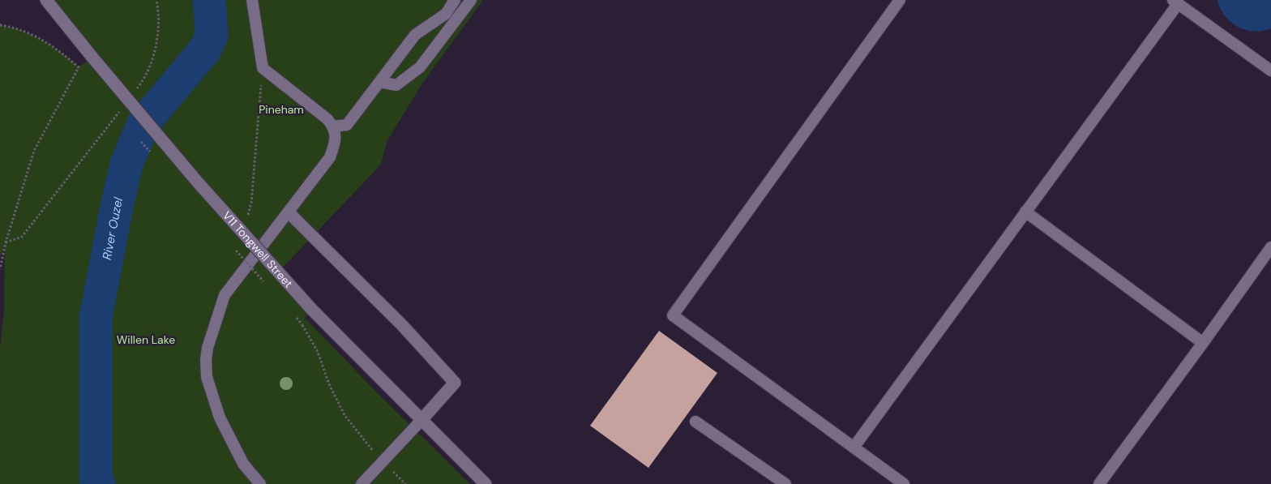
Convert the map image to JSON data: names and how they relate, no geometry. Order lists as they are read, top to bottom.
{
  "streets": {
    "street": ["V11 Tongwell Street"]
  },
  "water": ["River Ouzel"],
  "parks": ["Pineham", "Willen Lake"]
}
